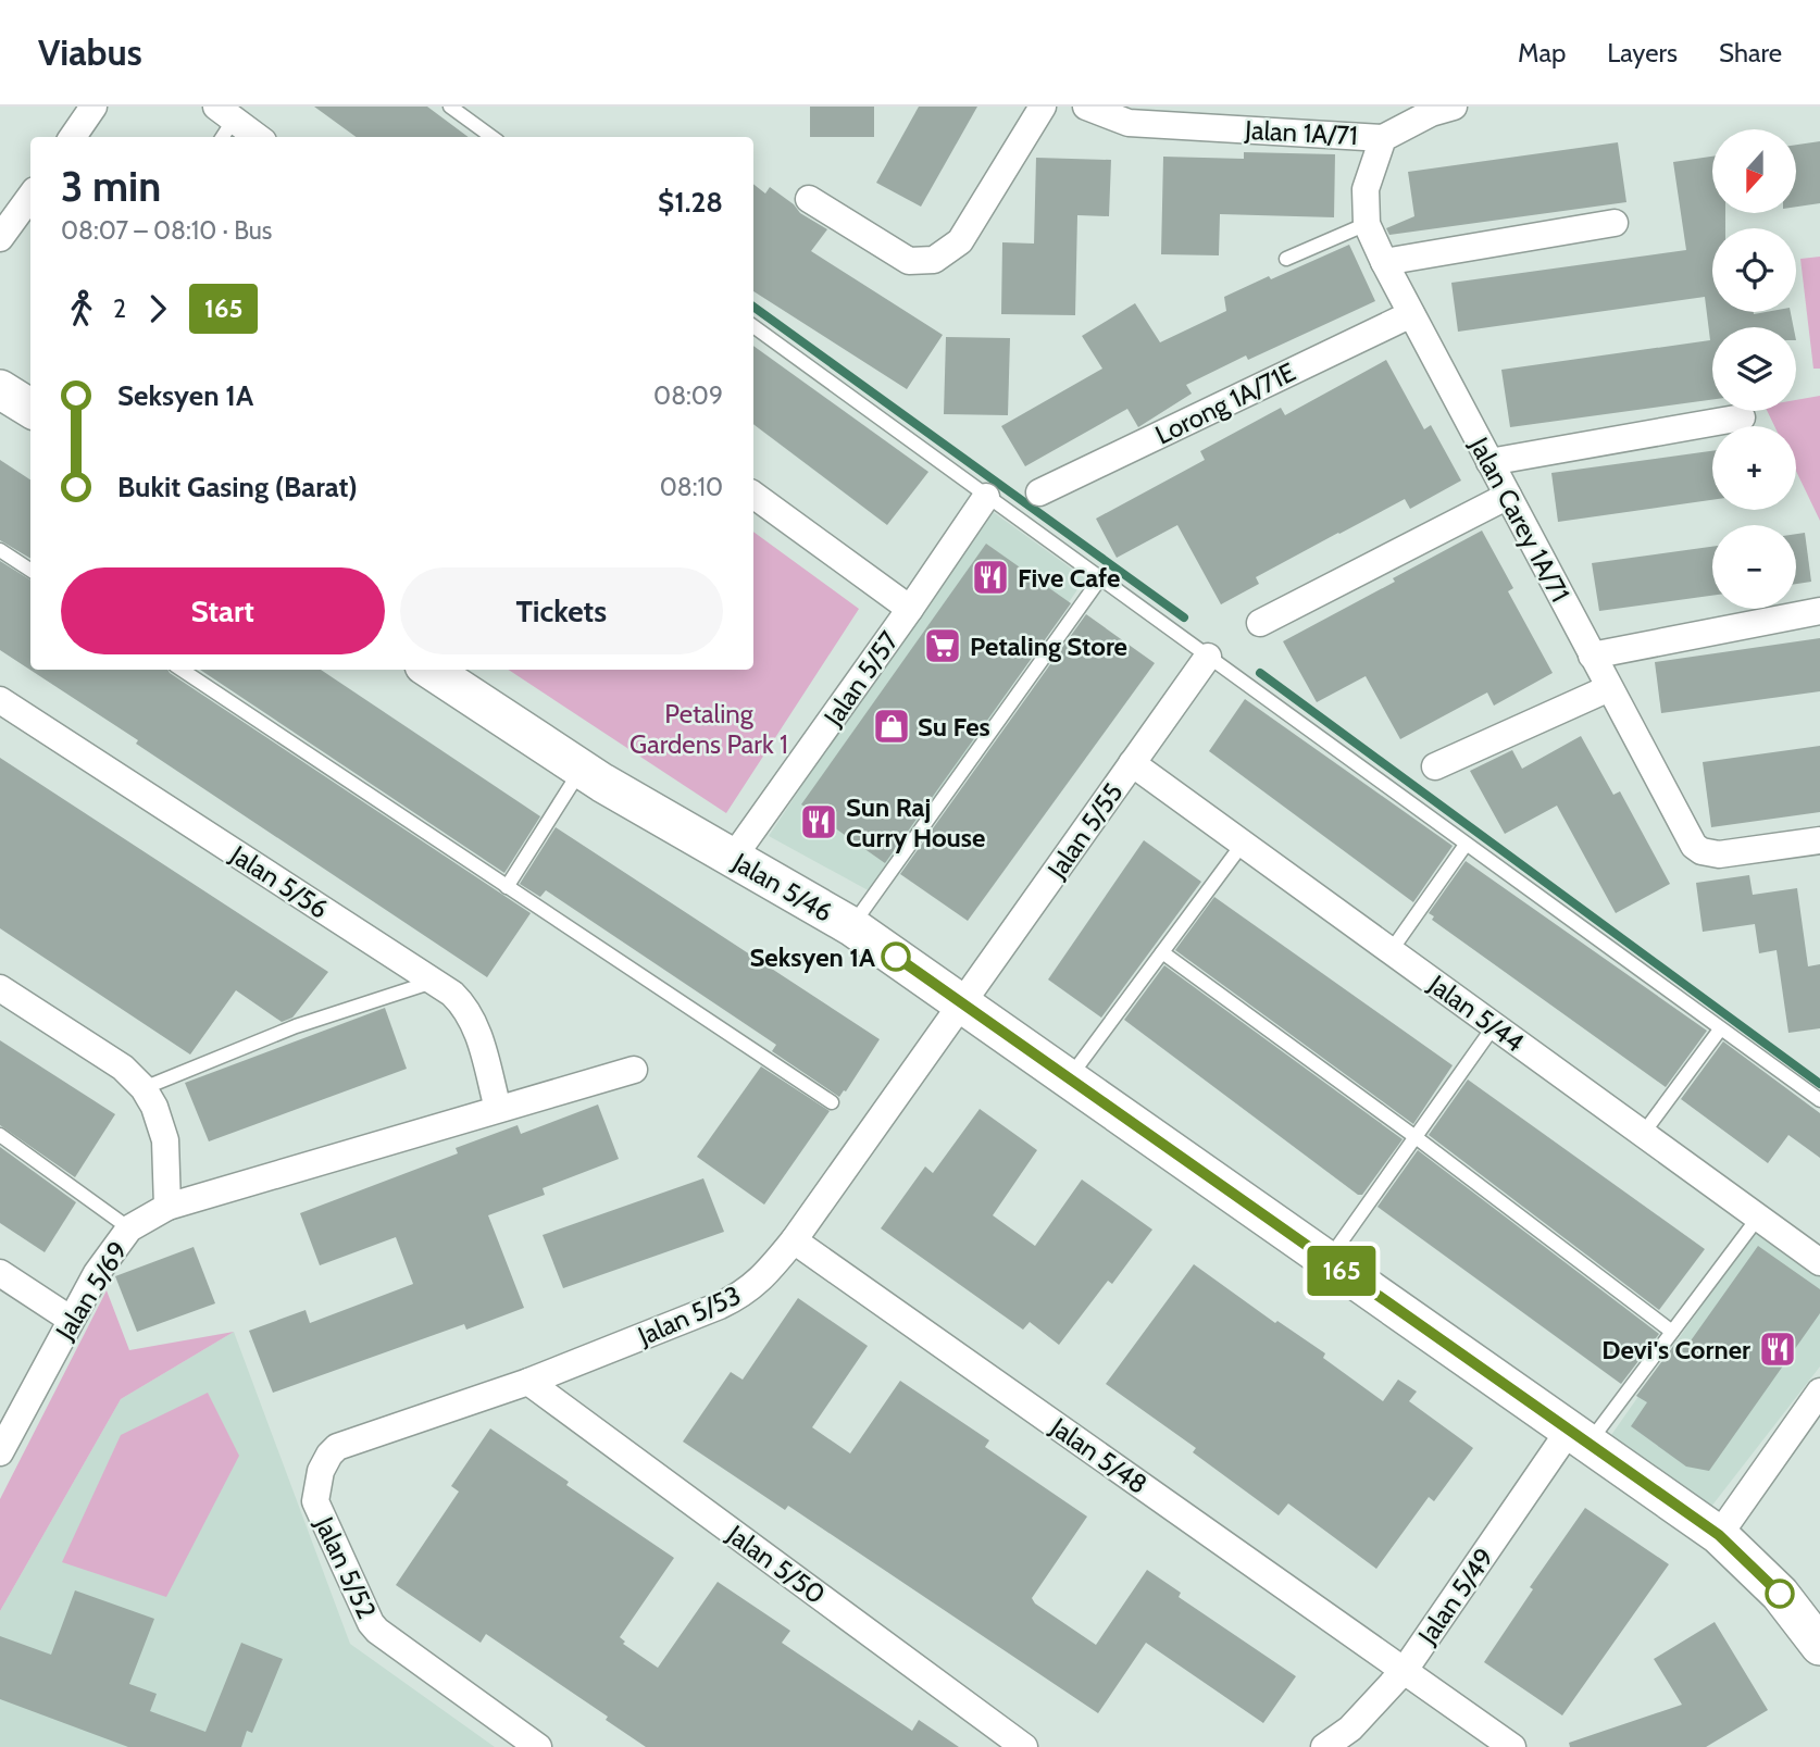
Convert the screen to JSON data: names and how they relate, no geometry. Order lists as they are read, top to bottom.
{
  "streets": {
    "street": [
      "Jalan 1A/71",
      "Lorong 1A/71E",
      "Jalan Carey 1A/71",
      "Jalan 5/57",
      "Jalan 5/55",
      "Jalan 5/56",
      "Jalan 5/46",
      "Jalan 5/44",
      "Jalan 5/69",
      "Jalan 5/53",
      "Jalan 5/48",
      "Jalan 5/50",
      "Jalan 5/52",
      "Jalan 5/49"
    ]
  },
  "crossings": [
    ["Jalan 1A/71", "Jalan Carey 1A/71"],
    ["Lorong 1A/71E", "Jalan Carey 1A/71"],
    ["Jalan 5/57", "Jalan 5/46"],
    ["Jalan 5/55", "Jalan 5/46"],
    ["Jalan 5/55", "Jalan 5/44"],
    ["Jalan 5/55", "Jalan 5/53"],
    ["Jalan 5/46", "Jalan 5/53"],
    ["Jalan 5/46", "Jalan 5/49"],
    ["Jalan 5/53", "Jalan 5/48"],
    ["Jalan 5/53", "Jalan 5/50"],
    ["Jalan 5/53", "Jalan 5/52"],
    ["Jalan 5/48", "Jalan 5/49"]
  ],
  "parks": ["Petaling Gardens Park 1"],
  "places": {
    "restaurant": ["Five Cafe", "Sun Raj Curry House", "Devi's Corner"],
    "supermarket": ["Petaling Store"],
    "shop": ["Su Fes"],
    "other": ["Seksyen 1A"]
  },
  "lines": ["bus line 165"],
  "north": "bottom",
  "page": {
    "header": "Viabus",
    "nav": ["Map", "Layers", "Share"],
    "on_map": "165",
    "map_buttons": ["+", "−"],
    "heading": ["3 min", "08:07 – 08:10 · Bus", "$1.28"],
    "legs": ["2", "165"],
    "list": [
      {
        "name": "Seksyen 1A",
        "value": "08:09"
      },
      {
        "name": "Bukit Gasing (Barat)",
        "value": "08:10"
      }
    ],
    "buttons": ["Start", "Tickets"]
  }
}
